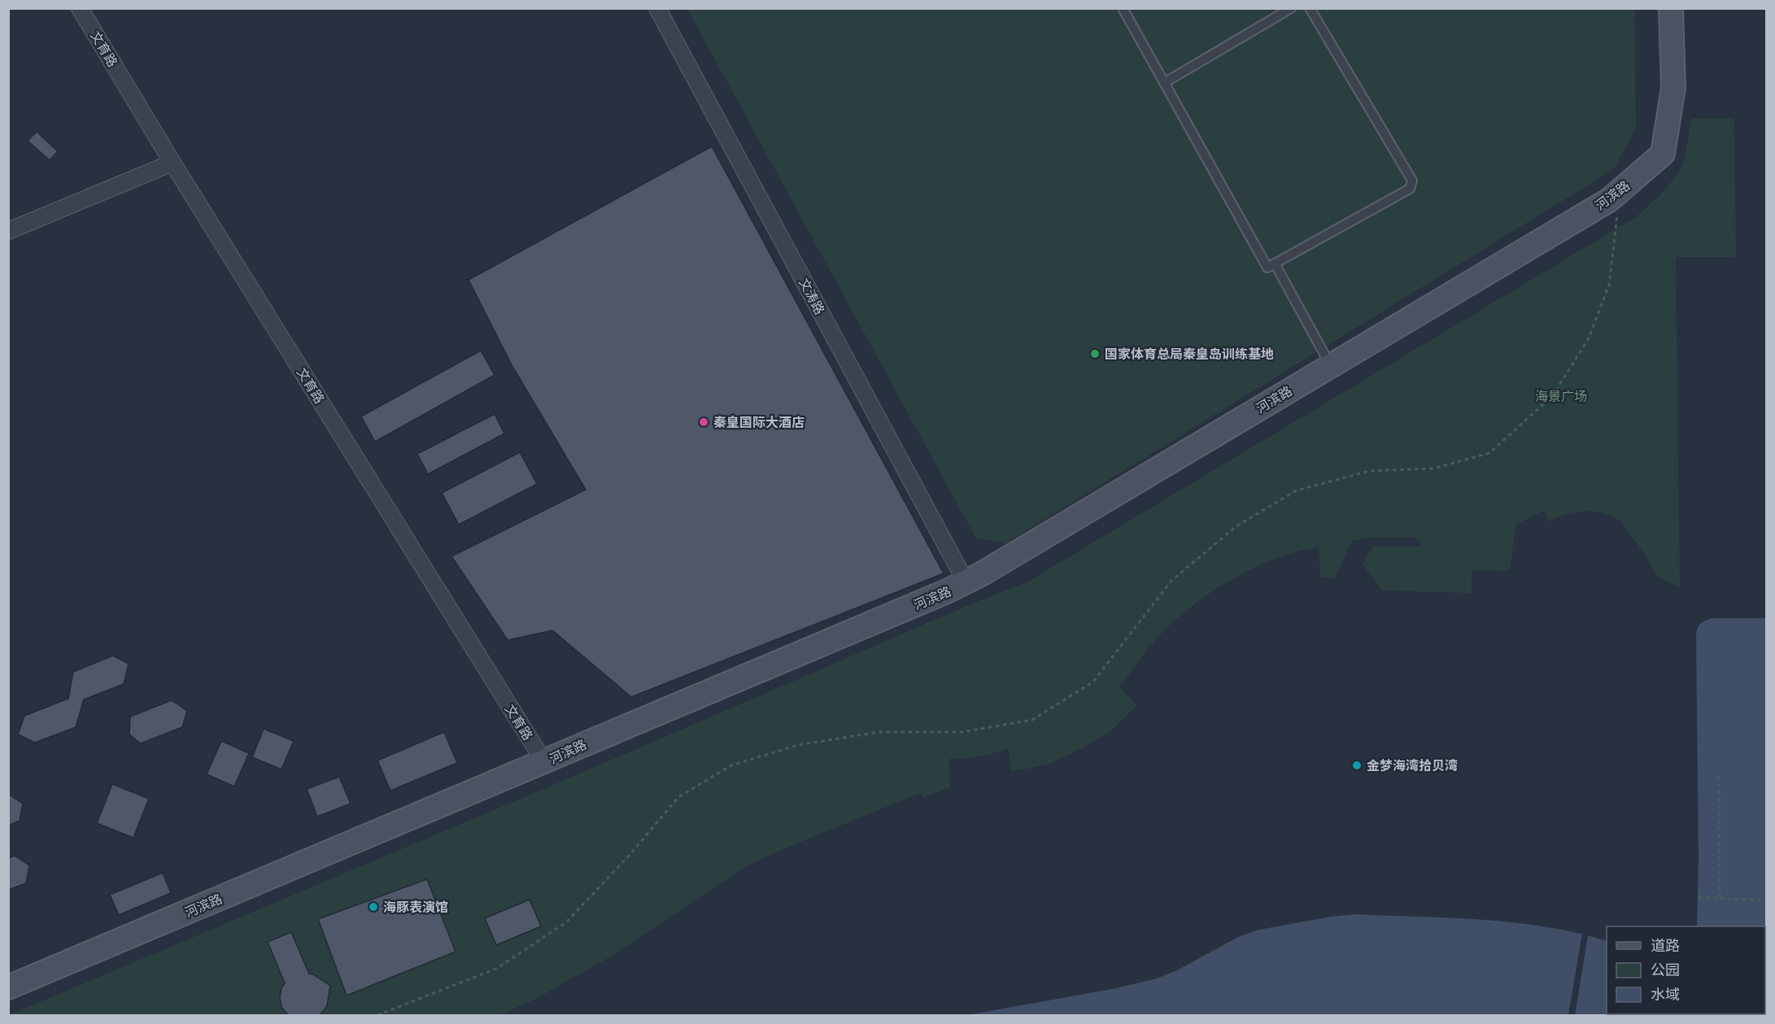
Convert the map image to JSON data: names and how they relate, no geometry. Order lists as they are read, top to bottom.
{
  "streets": {
    "street": ["文育路", "河滨路", "文涛路"]
  },
  "crossings": [
    ["文育路", "河滨路"],
    ["河滨路", "文涛路"]
  ],
  "parks": ["海景广场"],
  "places": [
    "国家体育总局秦皇岛训练基地",
    "秦皇国际大酒店",
    "金梦海湾拾贝湾",
    "海豚表演馆"
  ],
  "legend": ["道路", "公园", "水域"]
}
